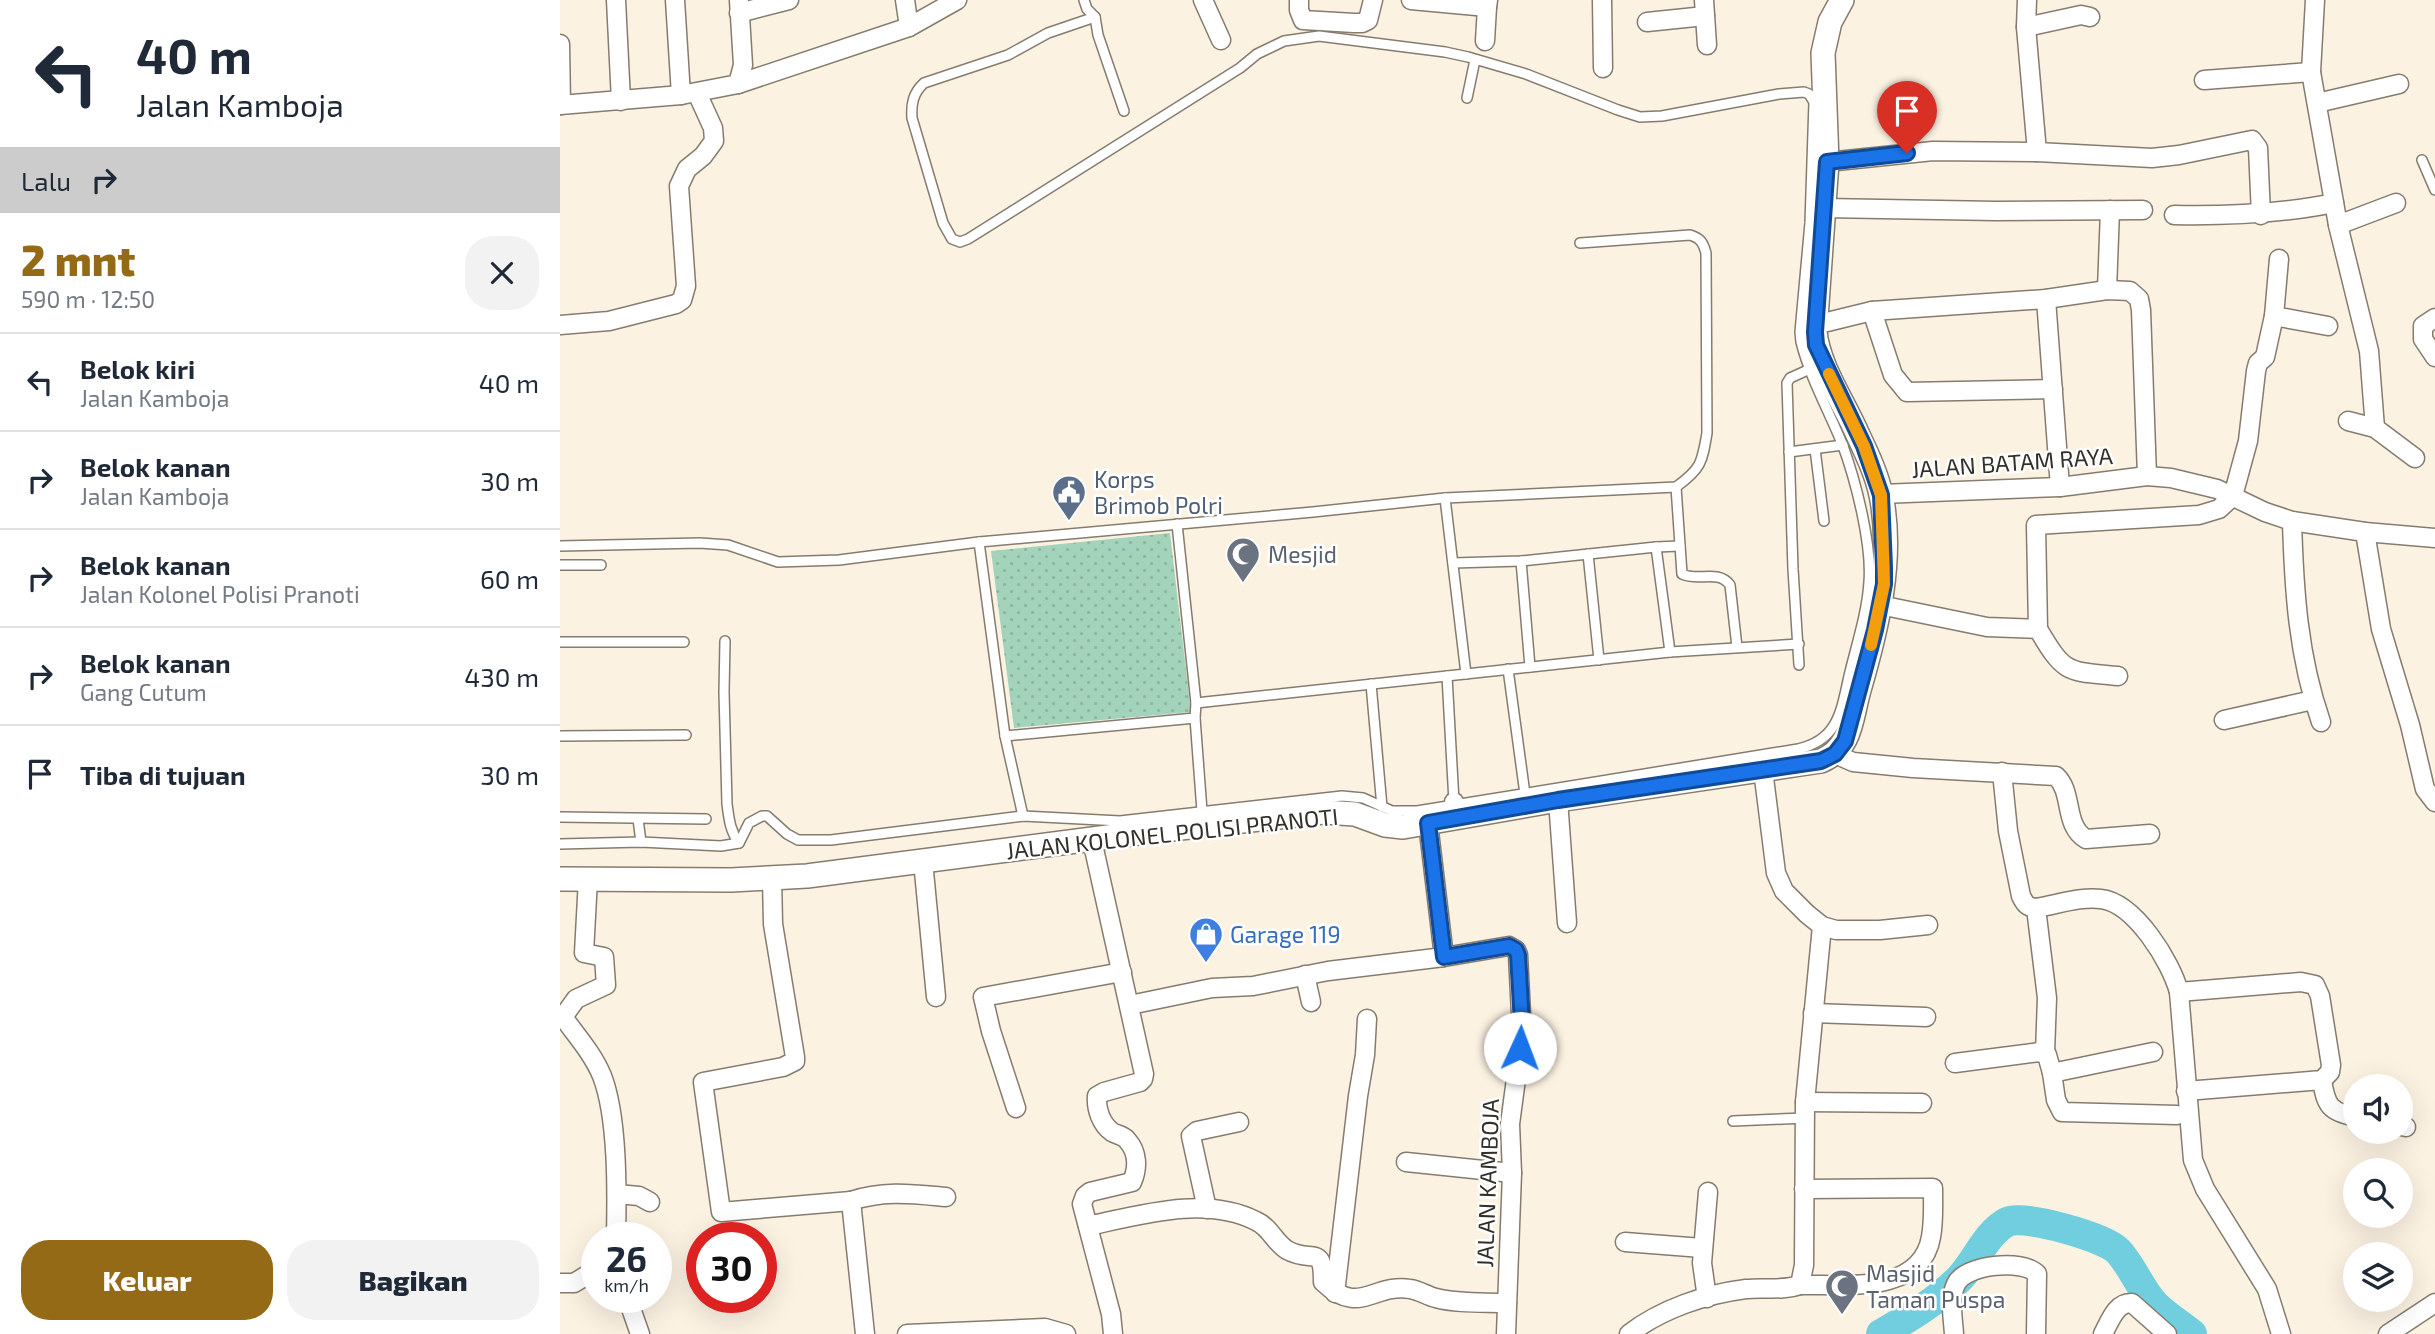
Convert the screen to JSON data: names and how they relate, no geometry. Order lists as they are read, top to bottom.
{
  "streets": {
    "street": ["JALAN BATAM RAYA", "JALAN KOLONEL POLISI PRANOTI", "JALAN KAMBOJA"]
  },
  "places": {
    "public building": ["Korps Brimob Polri"],
    "mosque": ["Mesjid", "Masjid Taman Puspa"],
    "shop": ["Garage 119"]
  },
  "page": {
    "turn": ["40 m", "Jalan Kamboja"],
    "then": "Lalu",
    "heading": ["2 mnt", "590 m · 12:50"],
    "list": [
      {
        "name": "Belok kiri",
        "note": "Jalan Kamboja",
        "value": "40 m"
      },
      {
        "name": "Belok kanan",
        "note": "Jalan Kamboja",
        "value": "30 m"
      },
      {
        "name": "Belok kanan",
        "note": "Jalan Kolonel Polisi Pranoti",
        "value": "60 m"
      },
      {
        "name": "Belok kanan",
        "note": "Gang Cutum",
        "value": "430 m"
      },
      {
        "name": "Tiba di tujuan",
        "value": "30 m"
      }
    ],
    "speed": "26 km/h",
    "limit": "30",
    "buttons": ["Keluar", "Bagikan"]
  }
}
